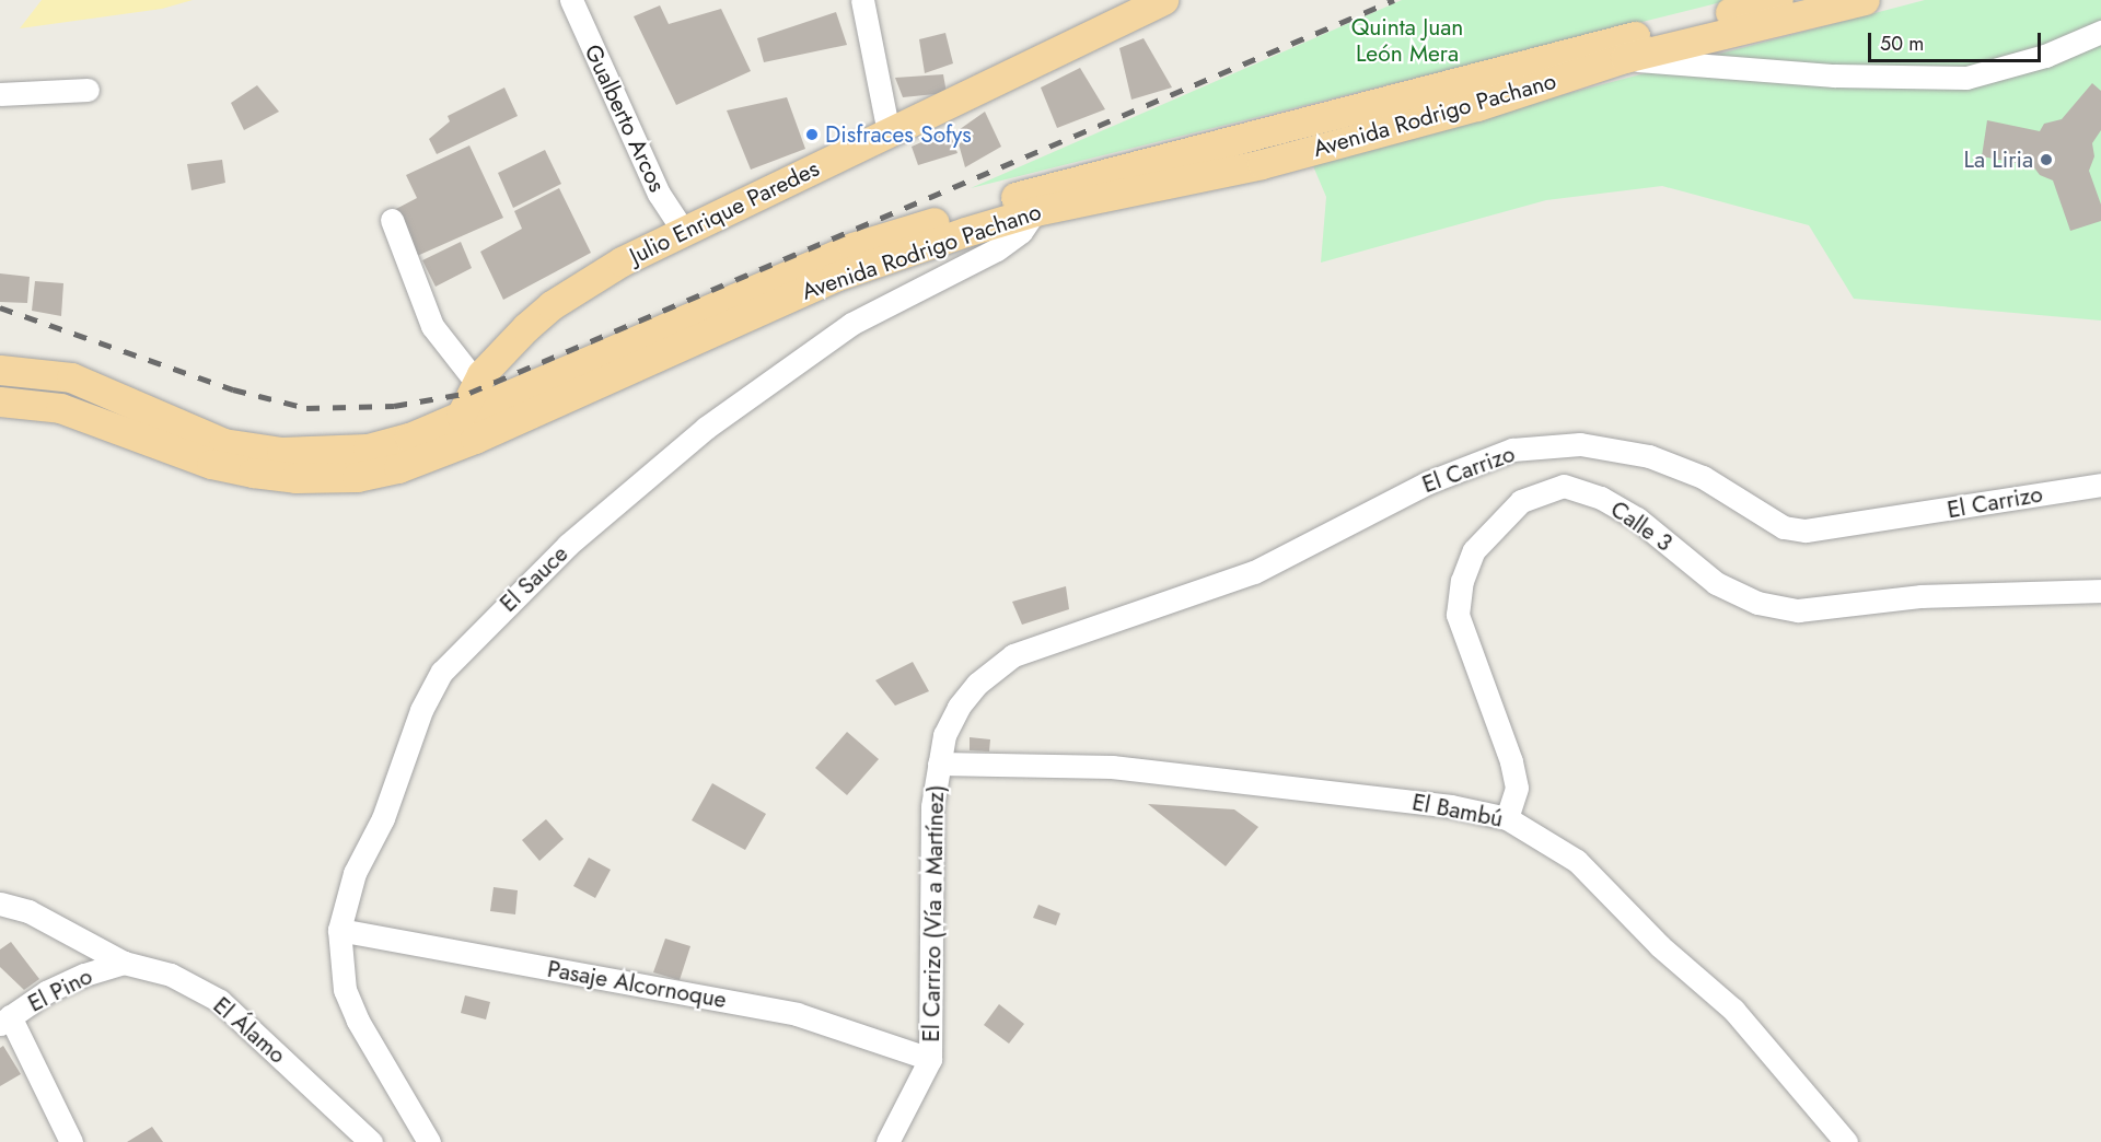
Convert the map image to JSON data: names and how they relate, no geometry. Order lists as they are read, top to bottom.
{
  "streets": {
    "main road": ["Avenida Rodrigo Pachano", "Julio Enrique Paredes"],
    "street": [
      "Gualberto Arcos",
      "El Carrizo",
      "Calle 3",
      "El Sauce",
      "El Bambú",
      "El Carrizo (Vía a Martínez)",
      "Pasaje Alcornoque",
      "El Pino",
      "El Álamo"
    ]
  },
  "crossings": [
    ["Avenida Rodrigo Pachano", "Julio Enrique Paredes"],
    ["Avenida Rodrigo Pachano", "El Sauce"],
    ["Gualberto Arcos", "Julio Enrique Paredes"],
    ["El Carrizo", "El Carrizo (Vía a Martínez)"],
    ["Calle 3", "El Bambú"],
    ["El Sauce", "Pasaje Alcornoque"],
    ["El Bambú", "El Carrizo (Vía a Martínez)"],
    ["El Carrizo (Vía a Martínez)", "Pasaje Alcornoque"],
    ["El Pino", "El Álamo"]
  ],
  "parks": ["Quinta Juan León Mera"],
  "places": ["Disfraces Sofys", "La Liria"],
  "scale_bar": "50 m"
}
